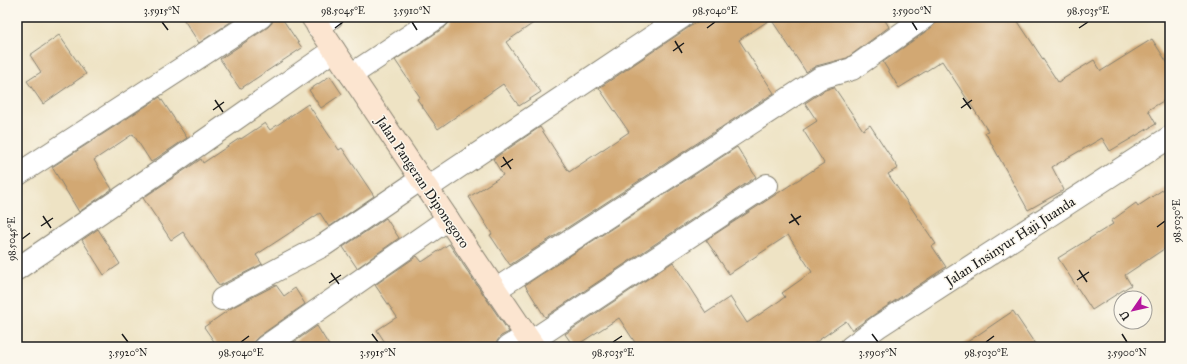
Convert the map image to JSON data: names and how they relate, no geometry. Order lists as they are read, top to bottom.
{
  "streets": {
    "street": ["Jalan Pangeran Diponegoro", "Jalan Insinyur Haji Juanda"]
  },
  "north": "bottom left",
  "coordinates": [
    "3.5915°N",
    "98.5045°E",
    "3.5910°N",
    "98.5040°E",
    "3.5900°N",
    "98.5035°E",
    "98.5030°E",
    "3.5920°N",
    "3.5905°N"
  ]
}
